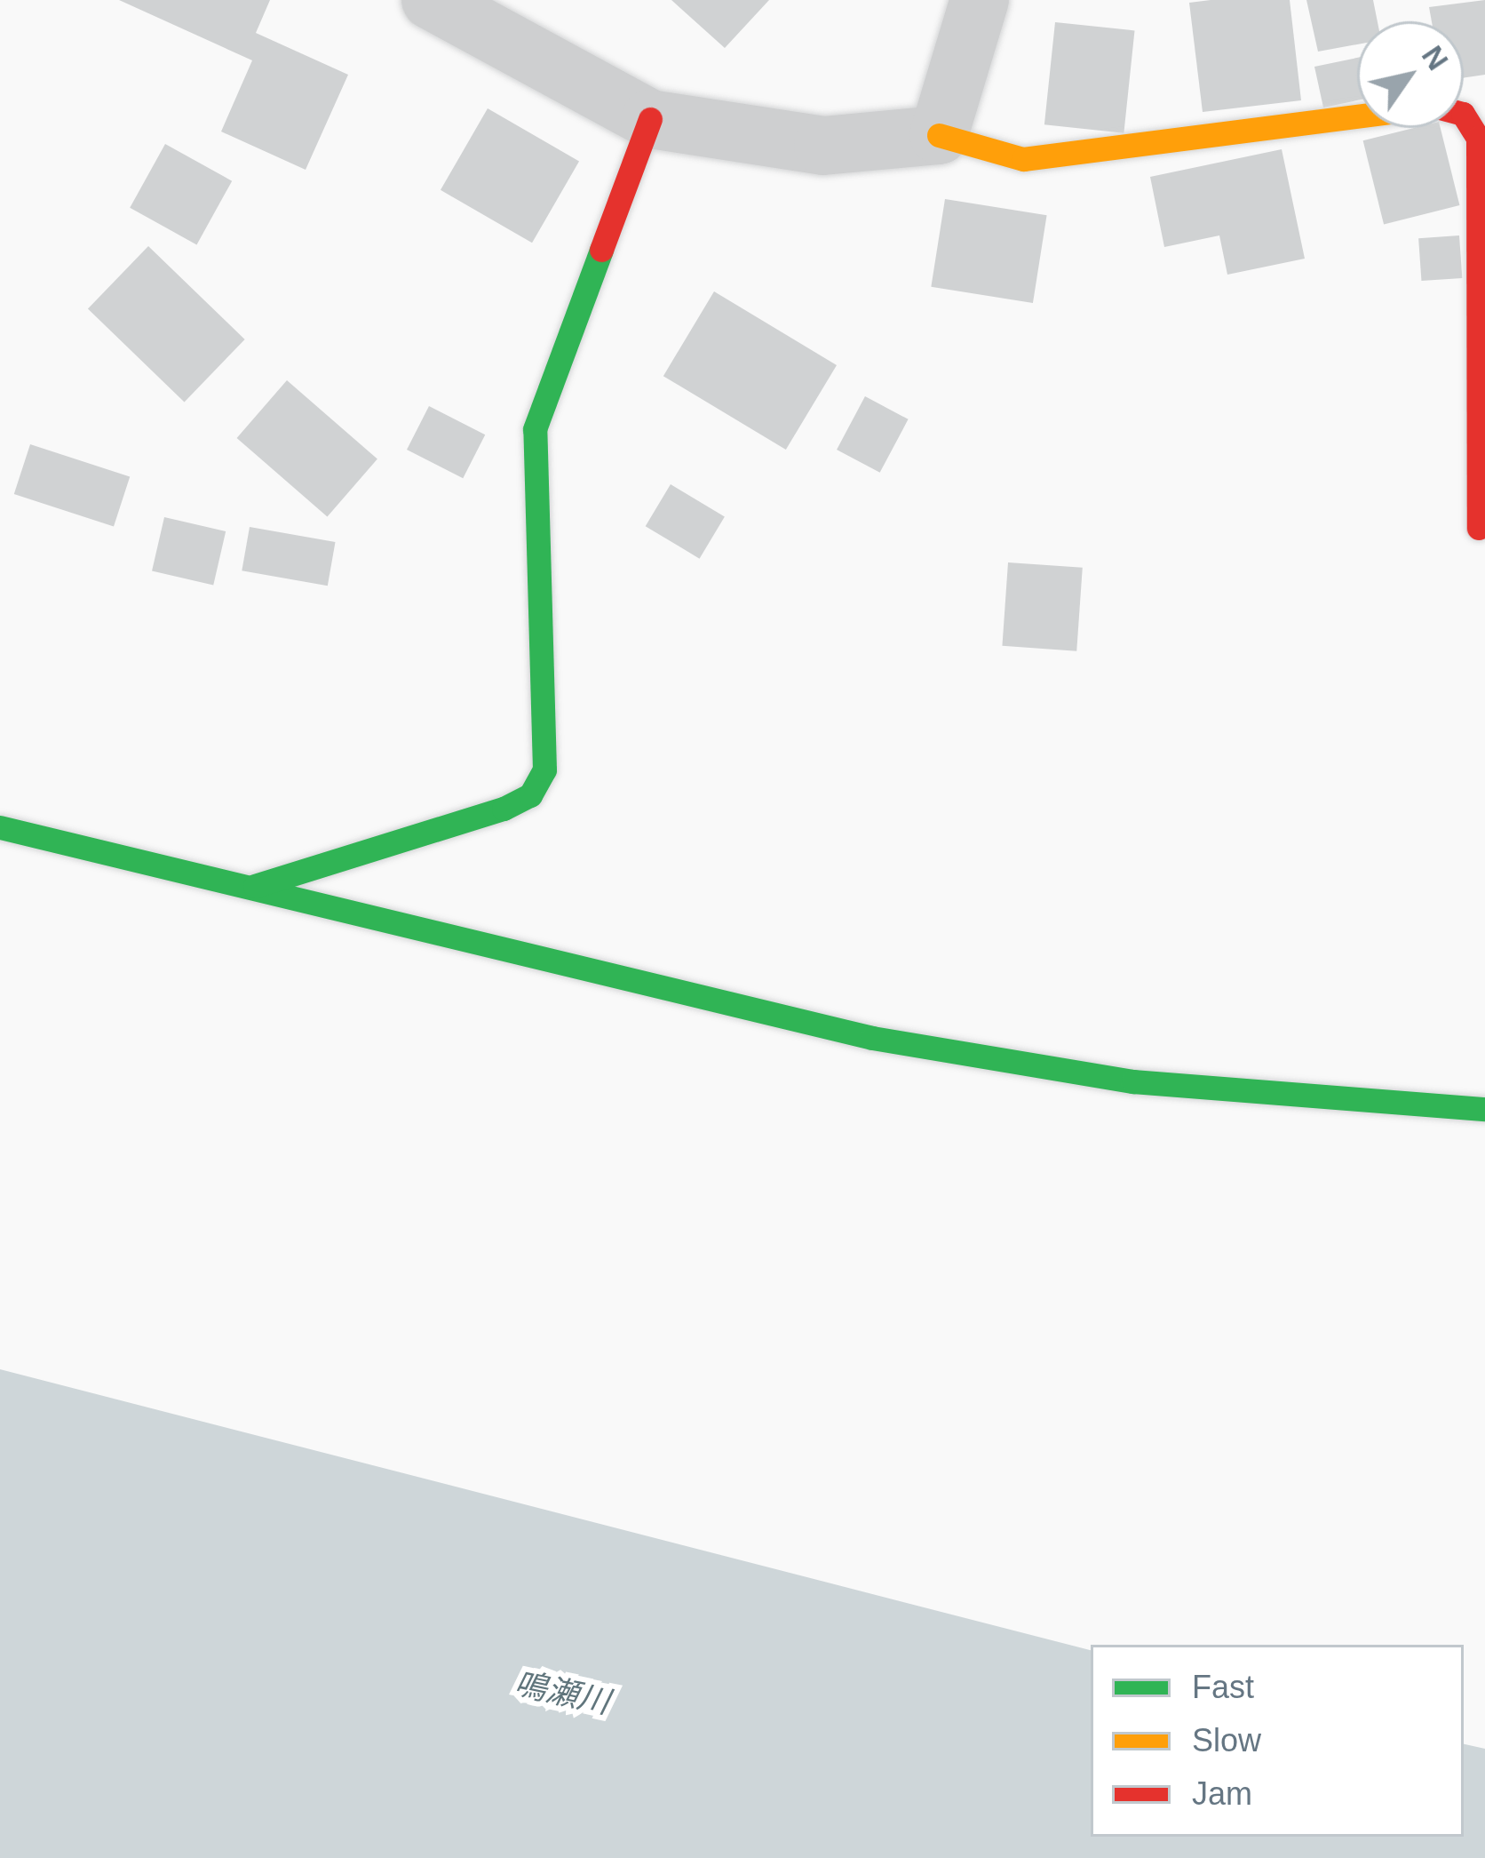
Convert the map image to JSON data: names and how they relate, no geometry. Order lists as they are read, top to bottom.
{
  "water": ["鳴瀬川"],
  "legend": ["Fast", "Slow", "Jam"],
  "north": "top right"
}
